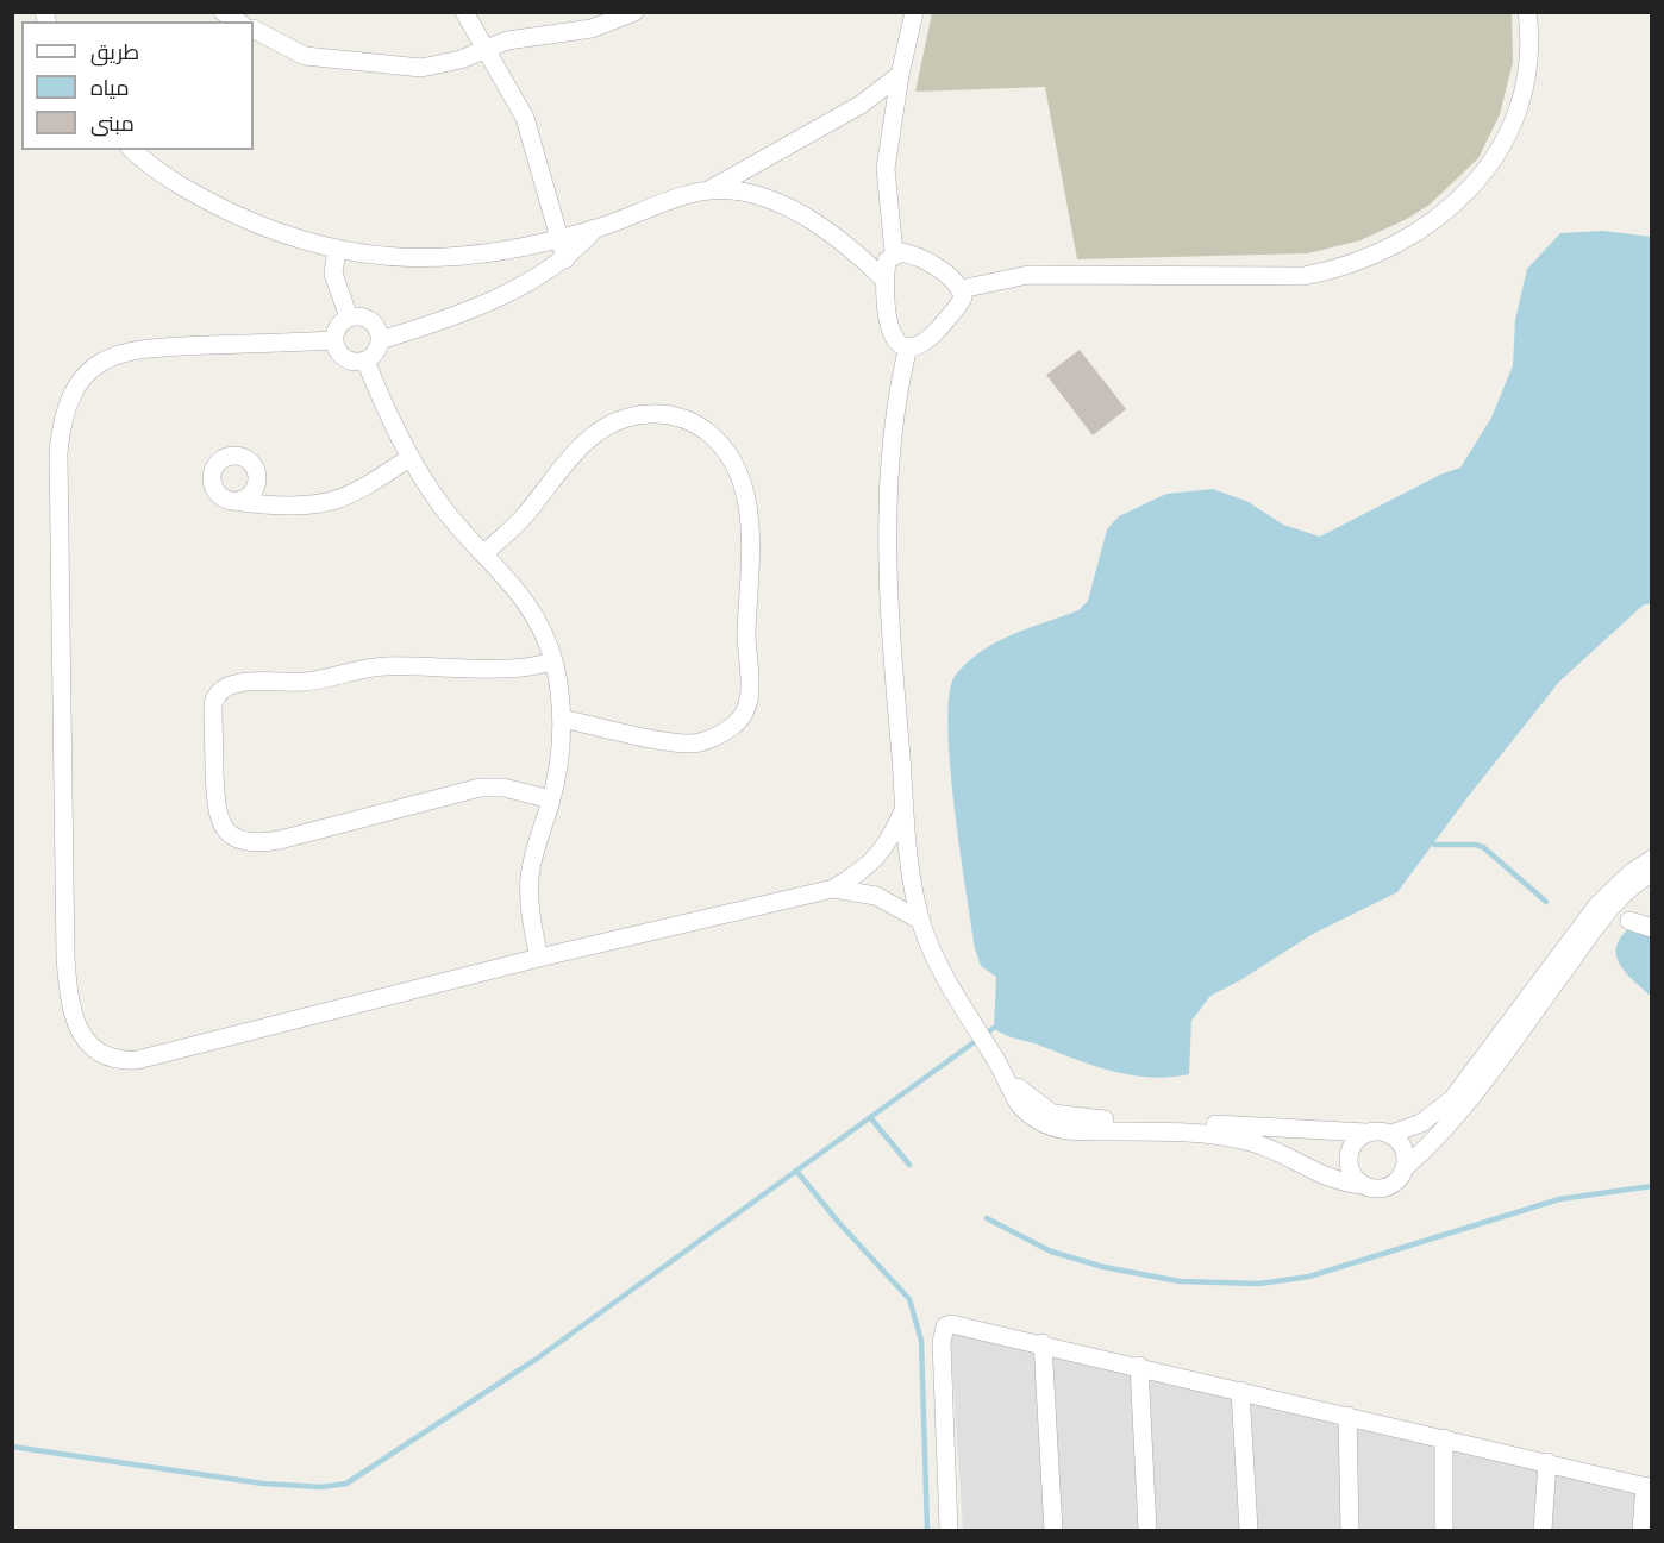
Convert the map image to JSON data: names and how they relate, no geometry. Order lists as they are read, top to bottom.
{
  "legend": ["طريق", "مياه", "مبنى"]
}
